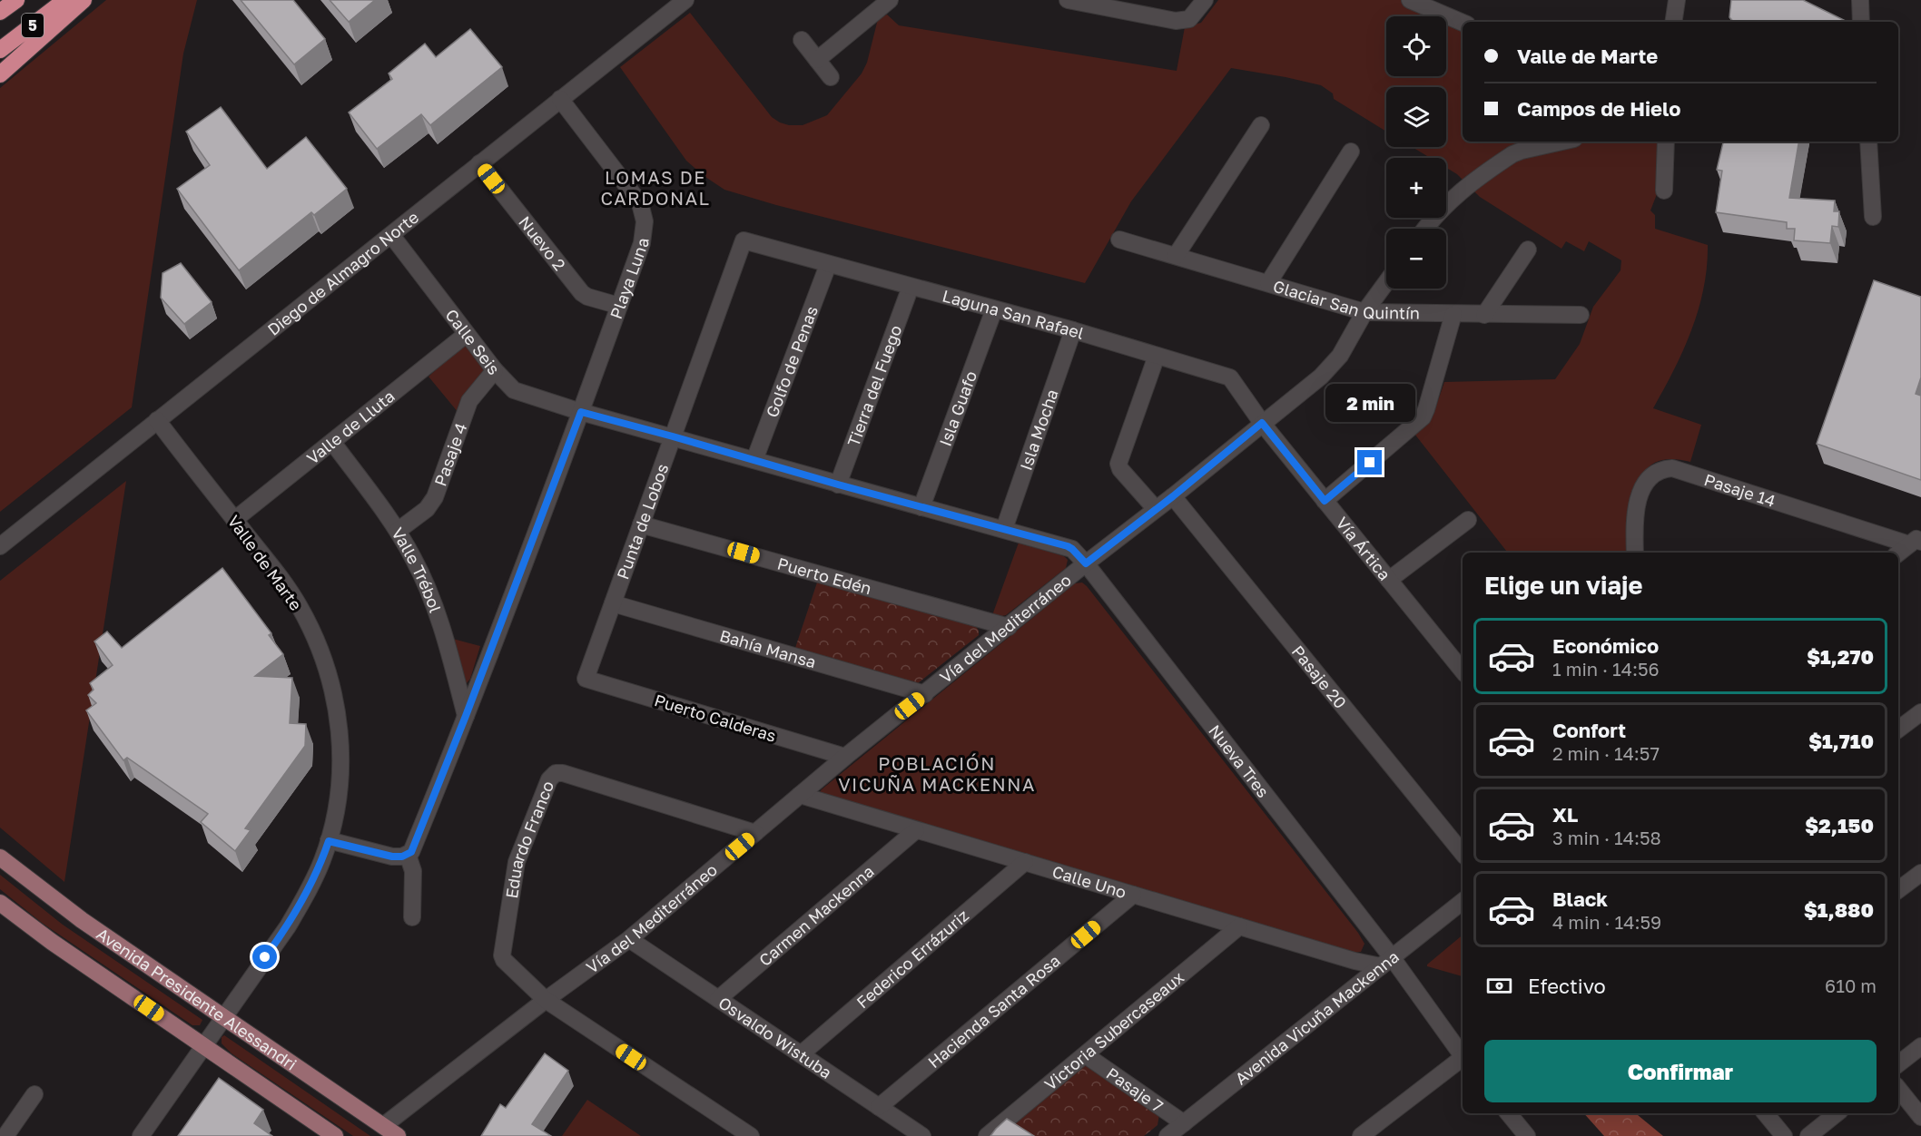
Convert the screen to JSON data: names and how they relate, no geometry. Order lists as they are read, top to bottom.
{
  "streets": {
    "highway": ["5"],
    "main road": ["Avenida Presidente Alessandri"],
    "street": [
      "Nuevo 2",
      "Diego de Almagro Norte",
      "Playa Luna",
      "Glaciar San Quintín",
      "Laguna San Rafael",
      "Calle Seis",
      "Golfo de Penas",
      "Tierra del Fuego",
      "Isla Guafo",
      "Valle de Lluta",
      "Isla Mocha",
      "Pasaje 4",
      "Pasaje 14",
      "Punta de Lobos",
      "Vía Ártica",
      "Valle de Marte",
      "Valle Trébol",
      "Puerto Edén",
      "Vía del Mediterráneo",
      "Bahía Mansa",
      "Pasaje 20",
      "Puerto Calderas",
      "Nueva Tres",
      "Eduardo Franco",
      "Calle Uno",
      "Carmen Mackenna",
      "Federico Errázuriz",
      "Hacienda Santa Rosa",
      "Avenida Vicuña Mackenna",
      "Victoria Subercaseaux",
      "Osvaldo Wistuba",
      "Pasaje 7"
    ]
  },
  "crossings": [
    ["Nuevo 2", "Diego de Almagro Norte"],
    ["Nuevo 2", "Playa Luna"],
    ["Diego de Almagro Norte", "Playa Luna"],
    ["Diego de Almagro Norte", "Calle Seis"],
    ["Diego de Almagro Norte", "Valle de Marte"],
    ["Playa Luna", "Calle Seis"],
    ["Glaciar San Quintín", "Vía del Mediterráneo"],
    ["Laguna San Rafael", "Golfo de Penas"],
    ["Laguna San Rafael", "Tierra del Fuego"],
    ["Laguna San Rafael", "Isla Guafo"],
    ["Laguna San Rafael", "Isla Mocha"],
    ["Laguna San Rafael", "Punta de Lobos"],
    ["Laguna San Rafael", "Vía Ártica"],
    ["Laguna San Rafael", "Vía del Mediterráneo"],
    ["Calle Seis", "Golfo de Penas"],
    ["Calle Seis", "Tierra del Fuego"],
    ["Calle Seis", "Valle de Lluta"],
    ["Calle Seis", "Pasaje 4"],
    ["Calle Seis", "Punta de Lobos"],
    ["Calle Seis", "Nueva Tres"],
    ["Tierra del Fuego", "Nueva Tres"],
    ["Isla Guafo", "Nueva Tres"],
    ["Valle de Lluta", "Valle de Marte"],
    ["Valle de Lluta", "Valle Trébol"],
    ["Isla Mocha", "Nueva Tres"],
    ["Pasaje 4", "Valle Trébol"],
    ["Punta de Lobos", "Puerto Edén"],
    ["Punta de Lobos", "Bahía Mansa"],
    ["Punta de Lobos", "Puerto Calderas"],
    ["Vía Ártica", "Vía del Mediterráneo"],
    ["Valle de Marte", "Avenida Presidente Alessandri"],
    ["Puerto Edén", "Vía del Mediterráneo"],
    ["Vía del Mediterráneo", "Bahía Mansa"],
    ["Vía del Mediterráneo", "Pasaje 20"],
    ["Vía del Mediterráneo", "Puerto Calderas"],
    ["Vía del Mediterráneo", "Nueva Tres"],
    ["Vía del Mediterráneo", "Eduardo Franco"],
    ["Vía del Mediterráneo", "Calle Uno"],
    ["Vía del Mediterráneo", "Avenida Presidente Alessandri"],
    ["Vía del Mediterráneo", "Osvaldo Wistuba"],
    ["Nueva Tres", "Calle Uno"],
    ["Nueva Tres", "Avenida Vicuña Mackenna"],
    ["Calle Uno", "Carmen Mackenna"],
    ["Calle Uno", "Federico Errázuriz"],
    ["Calle Uno", "Hacienda Santa Rosa"],
    ["Calle Uno", "Avenida Vicuña Mackenna"],
    ["Calle Uno", "Victoria Subercaseaux"],
    ["Carmen Mackenna", "Osvaldo Wistuba"],
    ["Federico Errázuriz", "Osvaldo Wistuba"],
    ["Hacienda Santa Rosa", "Osvaldo Wistuba"],
    ["Avenida Vicuña Mackenna", "Pasaje 7"],
    ["Victoria Subercaseaux", "Pasaje 7"]
  ],
  "districts": ["LOMAS DE CARDONAL", "POBLACIÓN VICUÑA MACKENNA"],
  "page": {
    "map_buttons": ["+", "−"],
    "banner": ["Valle de Marte", "Campos de Hielo"],
    "bubble": "2 min",
    "heading": "Elige un viaje",
    "list": [
      {
        "name": "Económico",
        "note": "1 min · 14:56",
        "value": "$1,270"
      },
      {
        "name": "Confort",
        "note": "2 min · 14:57",
        "value": "$1,710"
      },
      {
        "name": "XL",
        "note": "3 min · 14:58",
        "value": "$2,150"
      },
      {
        "name": "Black",
        "note": "4 min · 14:59",
        "value": "$1,880"
      }
    ],
    "pay": ["Efectivo", "610 m"],
    "buttons": "Confirmar"
  }
}
